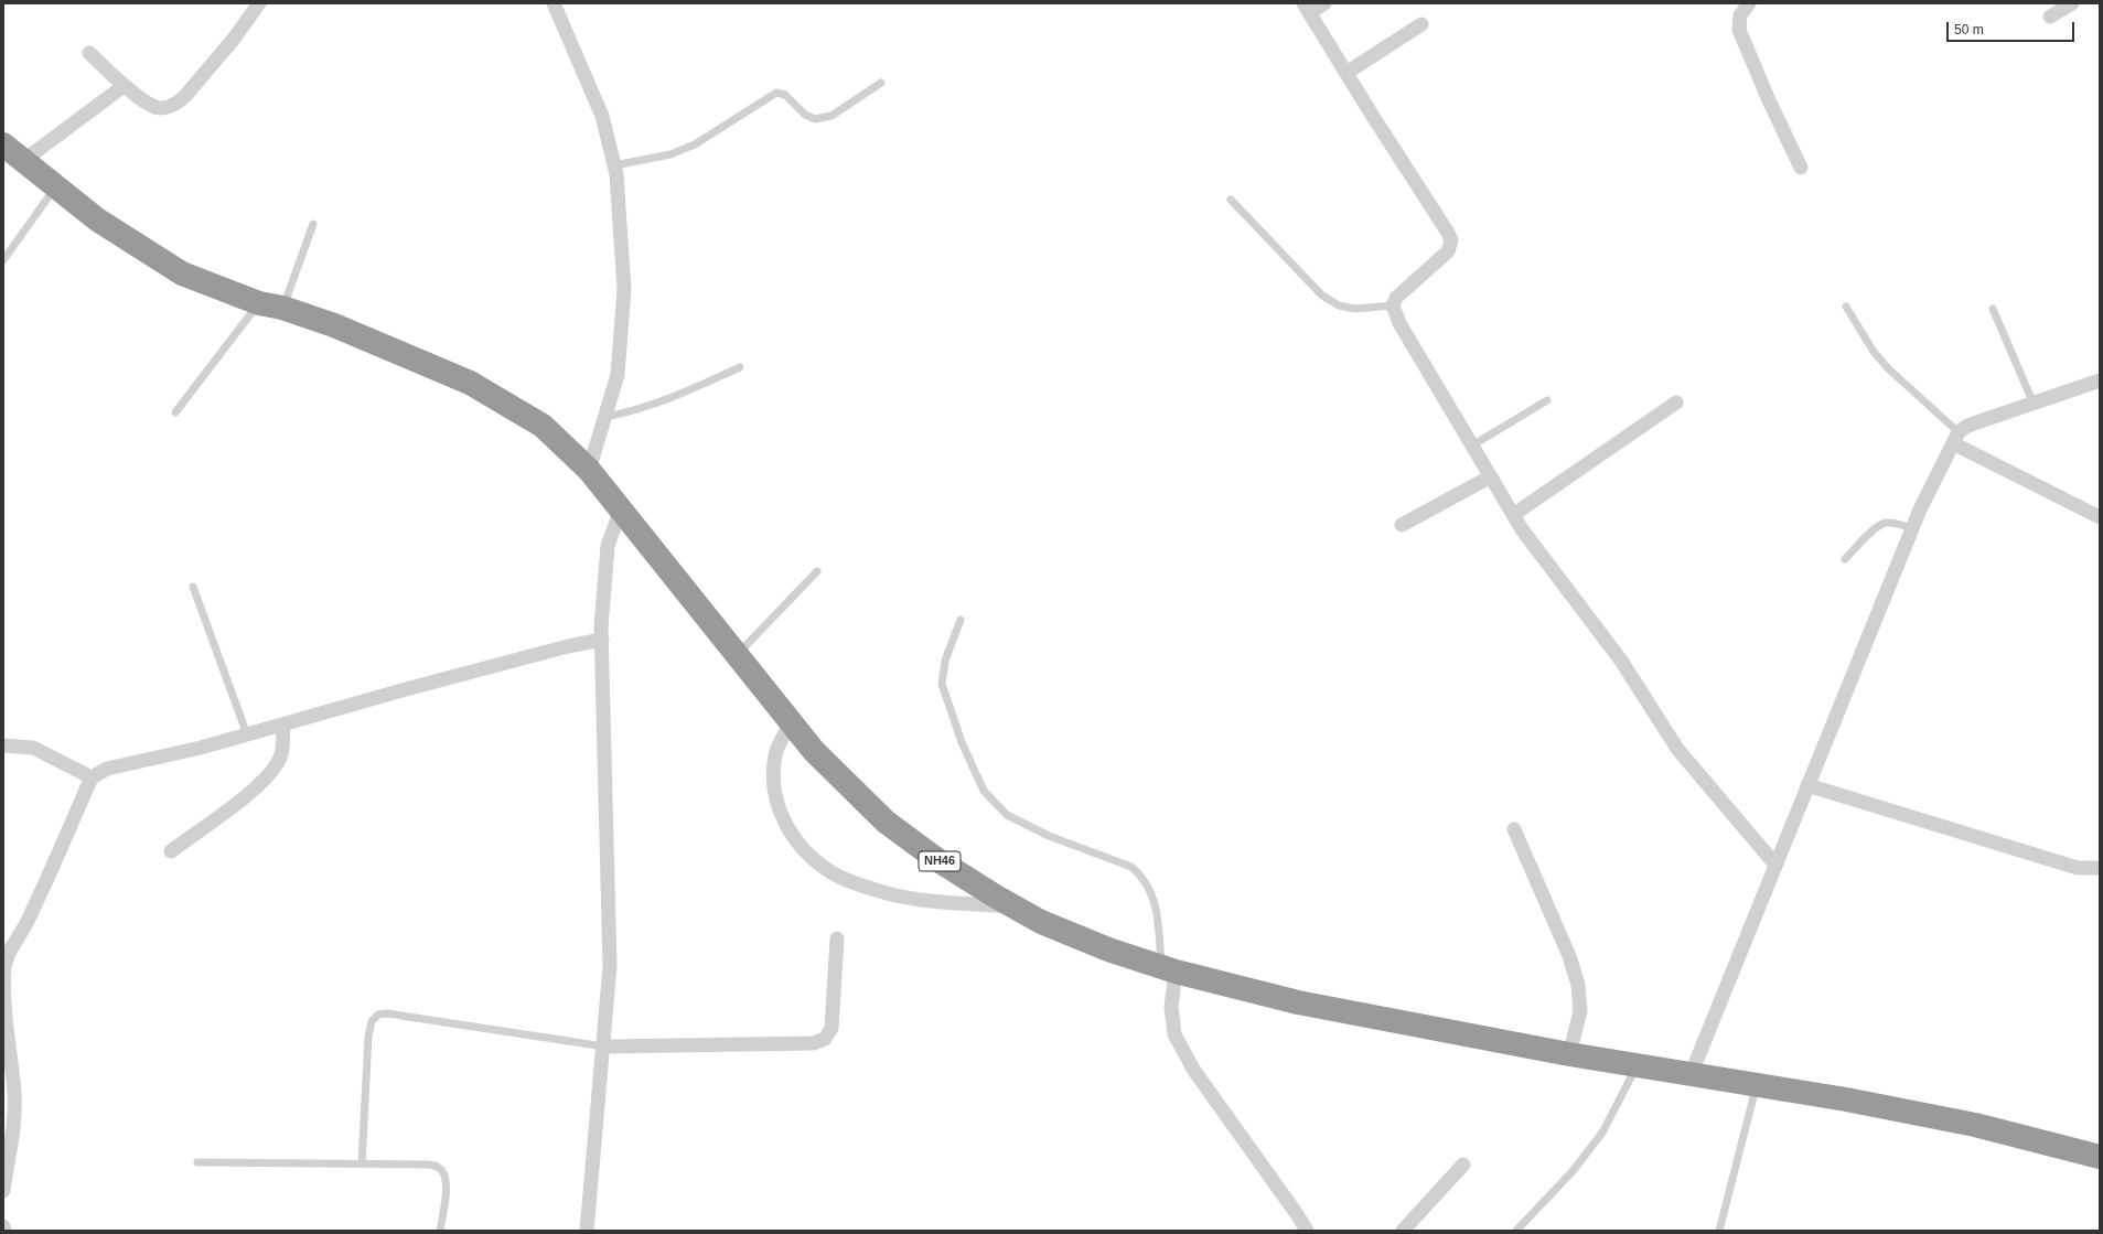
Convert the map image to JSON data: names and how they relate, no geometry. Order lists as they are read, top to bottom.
{
  "streets": {
    "highway": ["NH46"]
  },
  "scale_bar": "50 m"
}
